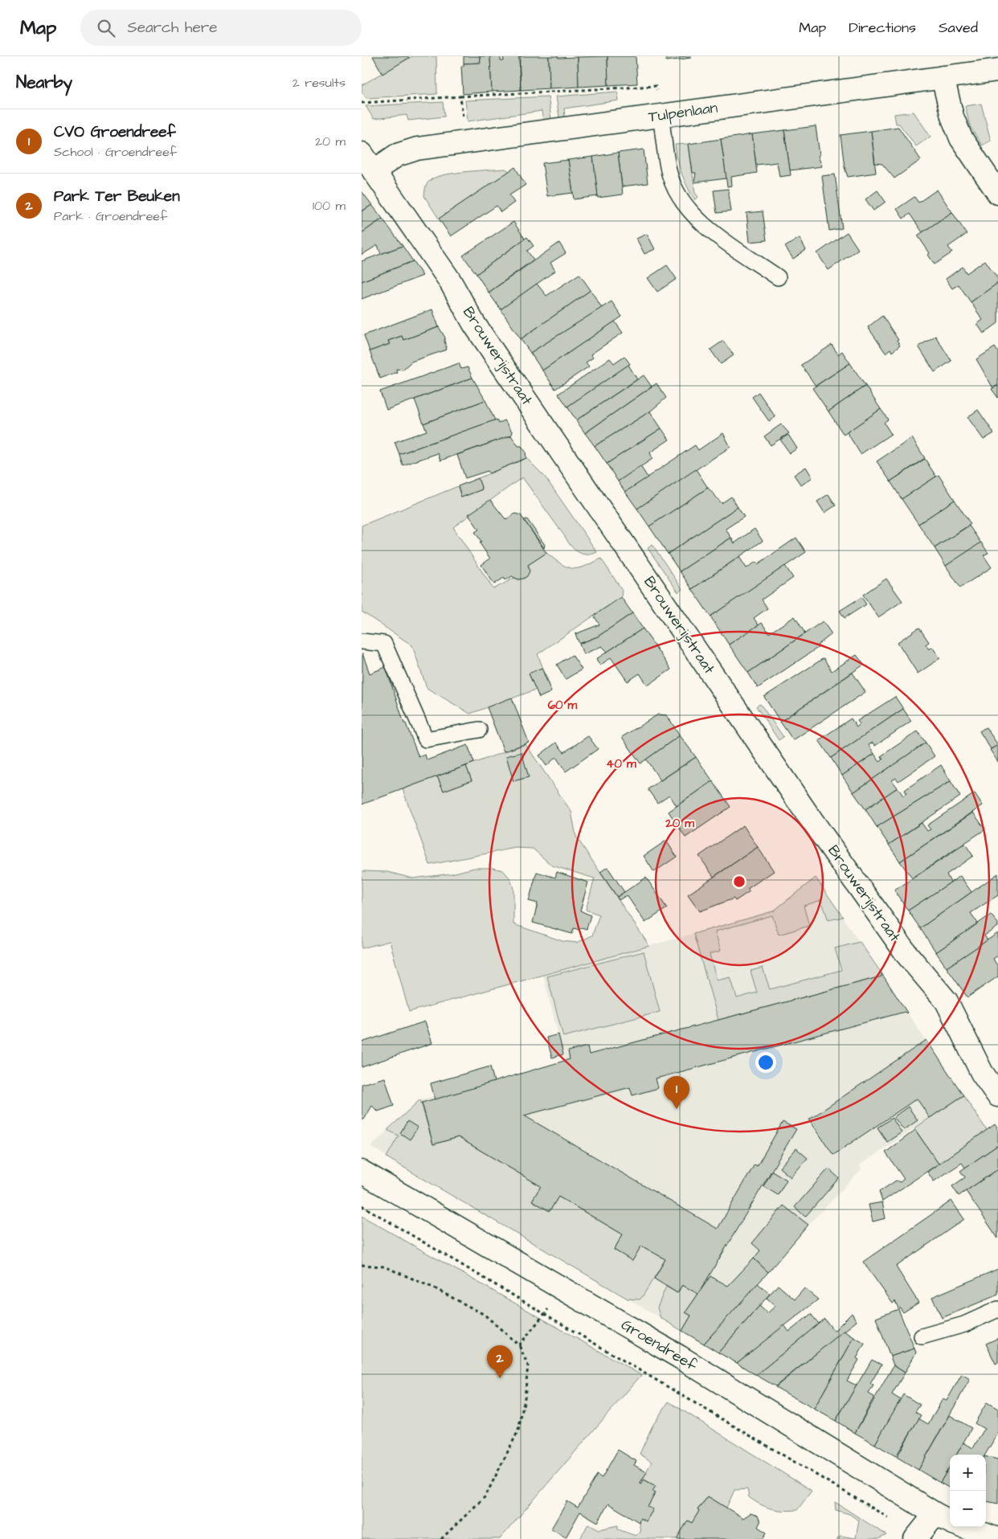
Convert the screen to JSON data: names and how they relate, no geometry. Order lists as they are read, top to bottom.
{
  "streets": {
    "street": ["Tulpenlaan", "Brouwerijstraat", "Groendreef"]
  },
  "crossings": [
    ["Tulpenlaan", "Brouwerijstraat"]
  ],
  "page": {
    "header": "Map",
    "search": "Search here",
    "nav": ["Map", "Directions", "Saved"],
    "heading": ["Nearby", "2 results"],
    "list": [
      {
        "mark": "1",
        "name": "CVO Groendreef",
        "note": "School · Groendreef",
        "value": "20 m"
      },
      {
        "mark": "2",
        "name": "Park Ter Beuken",
        "note": "Park · Groendreef",
        "value": "100 m"
      }
    ],
    "pins": ["1", "2"],
    "map_buttons": ["+", "−"]
  },
  "rings": ["60 m", "40 m", "20 m"]
}
